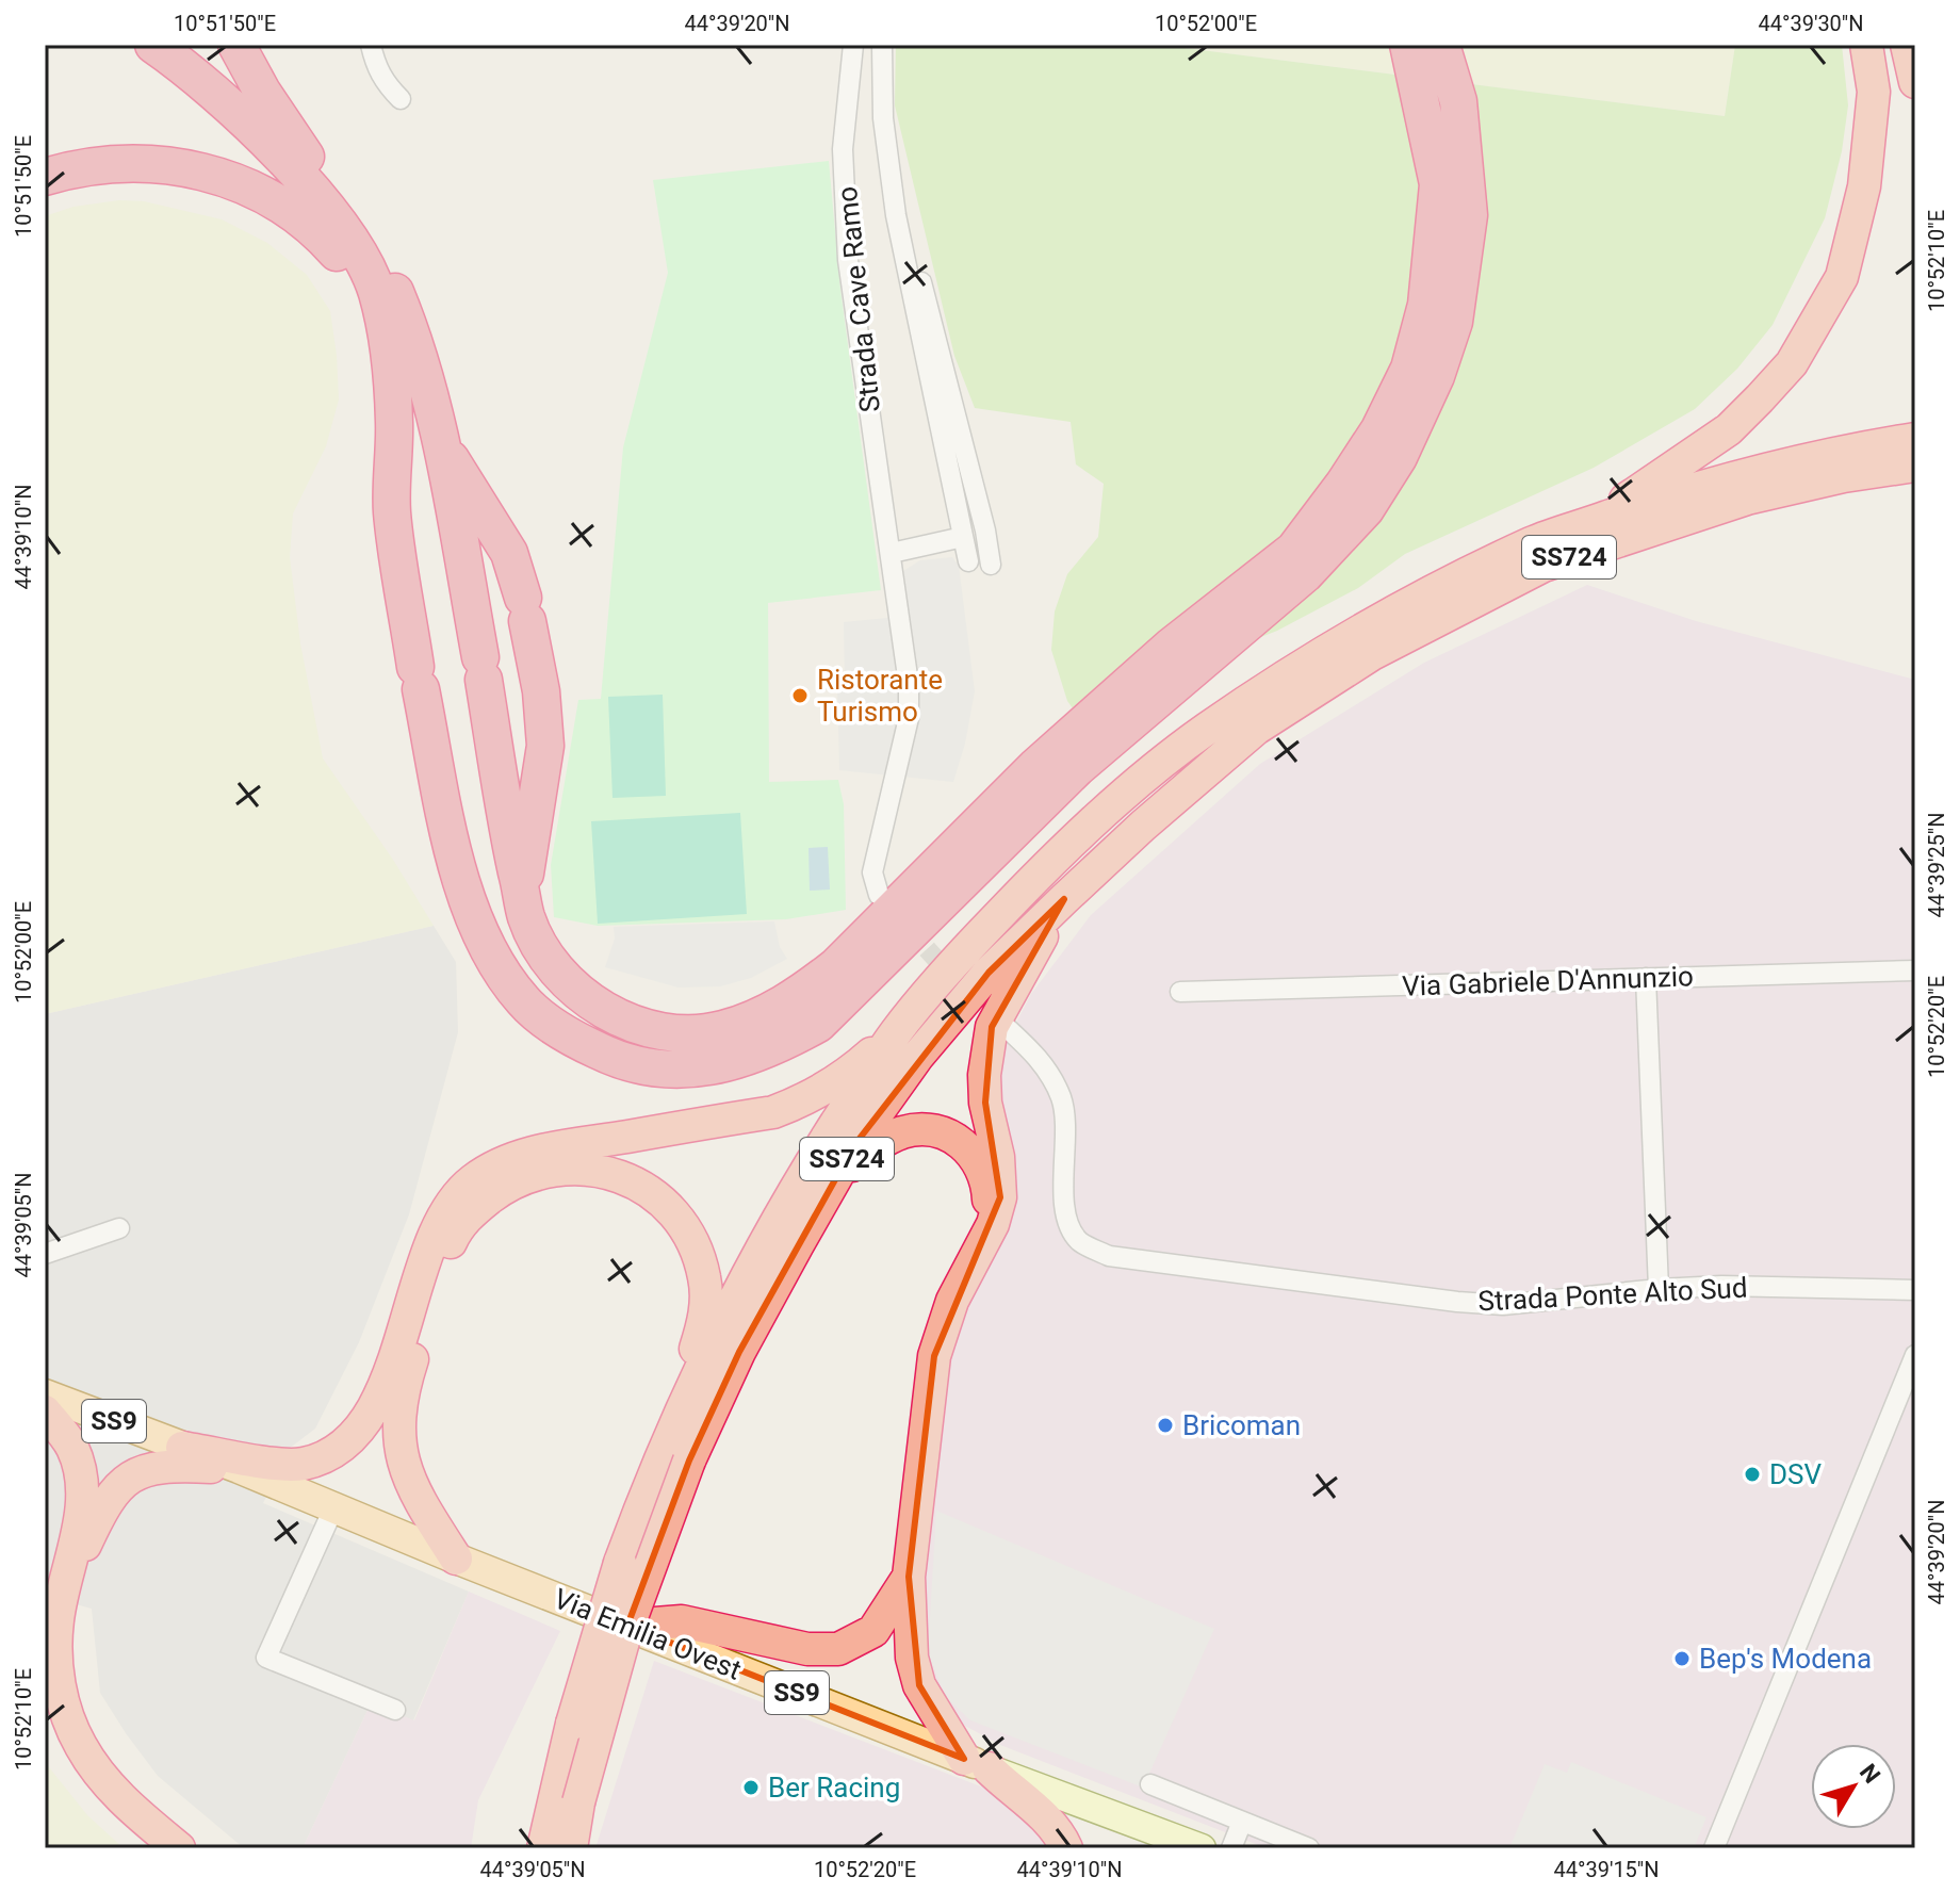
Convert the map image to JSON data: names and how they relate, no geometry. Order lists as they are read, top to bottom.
{
  "streets": {
    "highway": ["SS724"],
    "main road": ["SS9", "Via Emilia Ovest"],
    "street": ["Strada Cave Ramo", "Via Gabriele D'Annunzio", "Strada Ponte Alto Sud"]
  },
  "places": [
    "Ristorante Turismo",
    "Bricoman",
    "DSV",
    "Bep's Modena",
    "Ber Racing"
  ],
  "north": "top right",
  "coordinates": [
    "10°51'50\"E",
    "44°39'20\"N",
    "10°52'00\"E",
    "44°39'30\"N",
    "10°52'10\"E",
    "44°39'10\"N",
    "44°39'25\"N",
    "10°52'20\"E",
    "44°39'05\"N",
    "44°39'15\"N"
  ]
}
